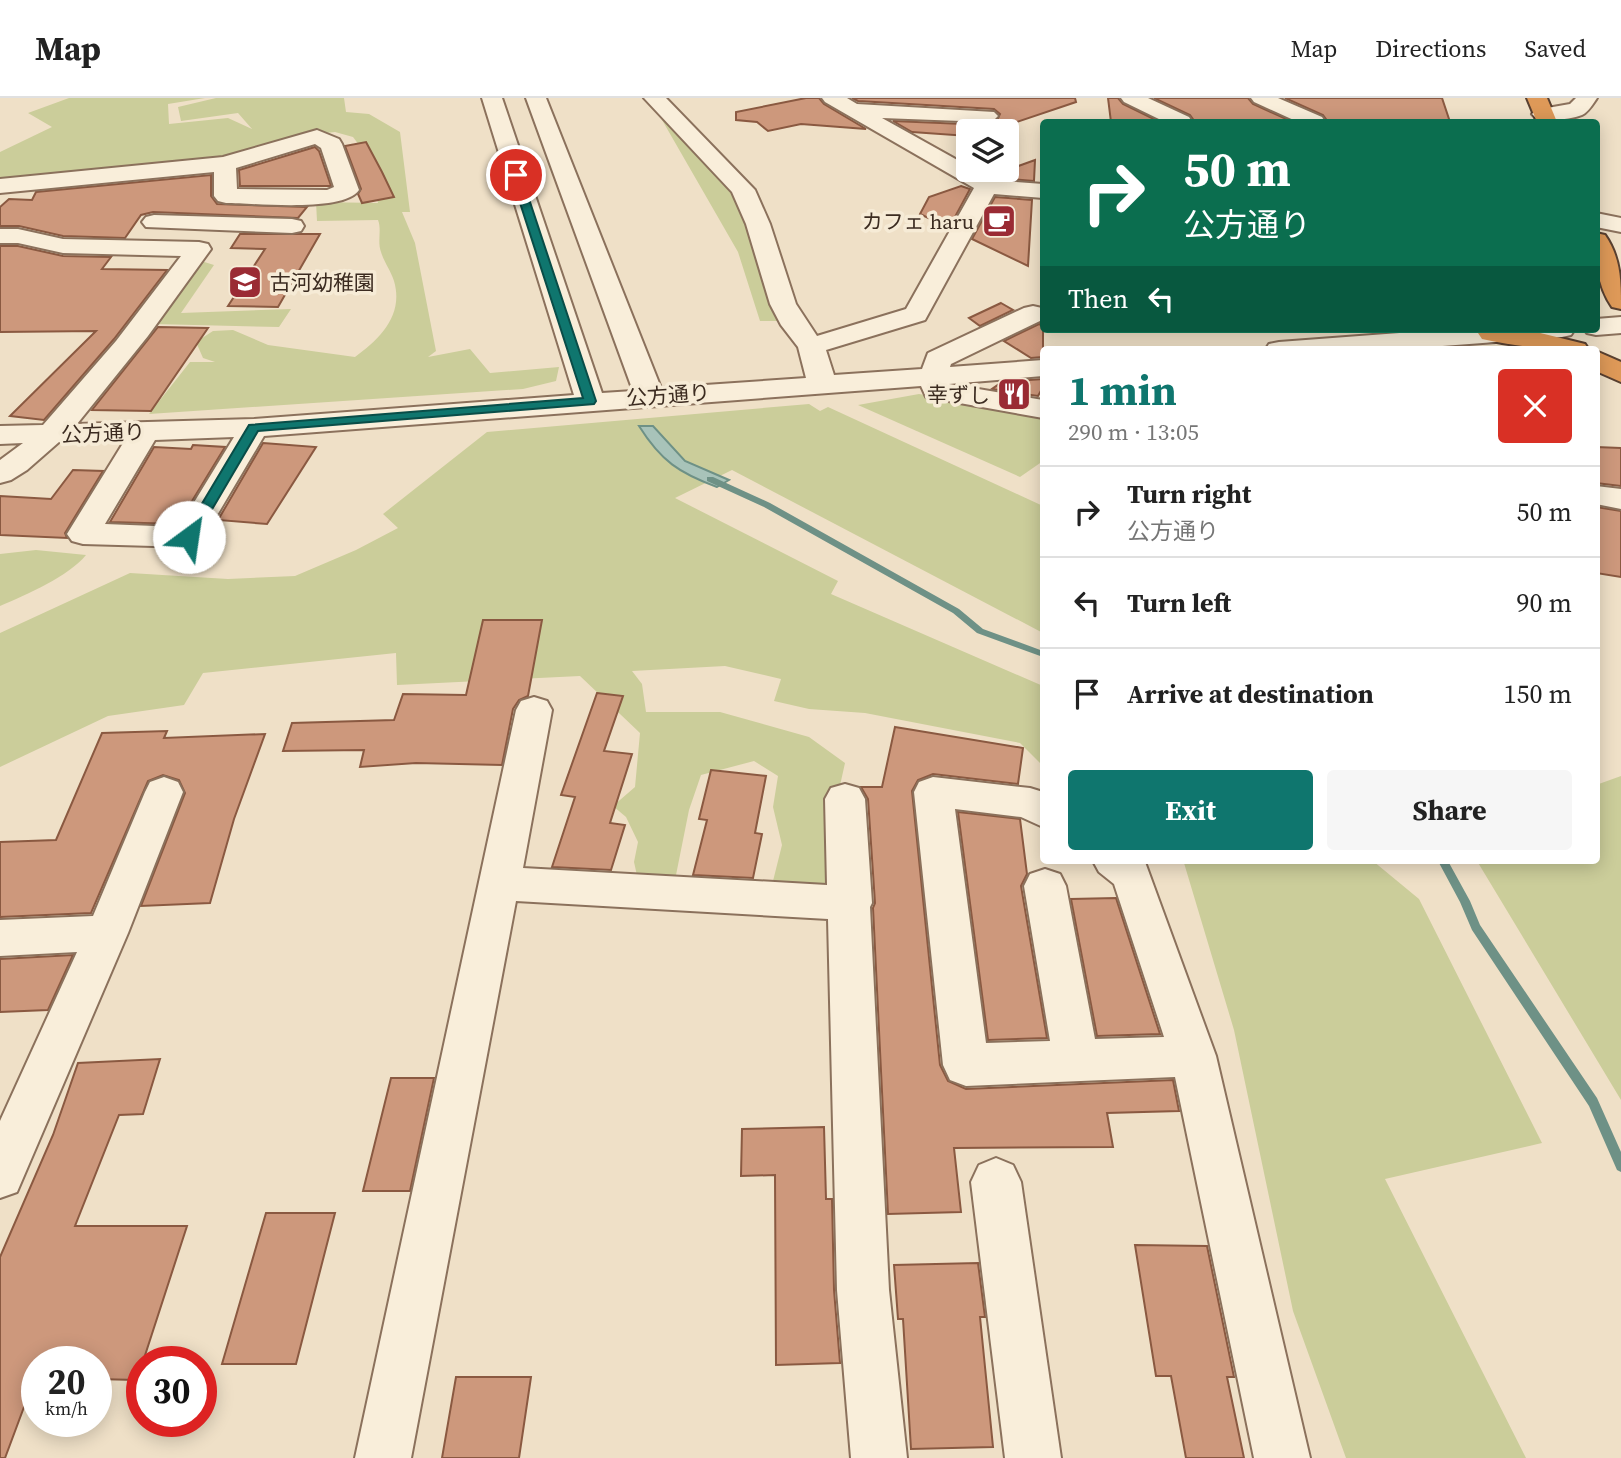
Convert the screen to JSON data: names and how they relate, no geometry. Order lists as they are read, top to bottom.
{
  "streets": {
    "street": ["公方通り"]
  },
  "places": {
    "cafe": ["カフェ haru"],
    "school or university": ["古河幼稚園"],
    "restaurant": ["幸ずし"]
  },
  "page": {
    "header": "Map",
    "nav": ["Map", "Directions", "Saved"],
    "turn": ["50 m", "公方通り"],
    "then": "Then",
    "heading": ["1 min", "290 m · 13:05"],
    "list": [
      {
        "name": "Turn right",
        "note": "公方通り",
        "value": "50 m"
      },
      {
        "name": "Turn left",
        "value": "90 m"
      },
      {
        "name": "Arrive at destination",
        "value": "150 m"
      }
    ],
    "buttons": ["Exit", "Share"],
    "speed": "20 km/h",
    "limit": "30"
  }
}
